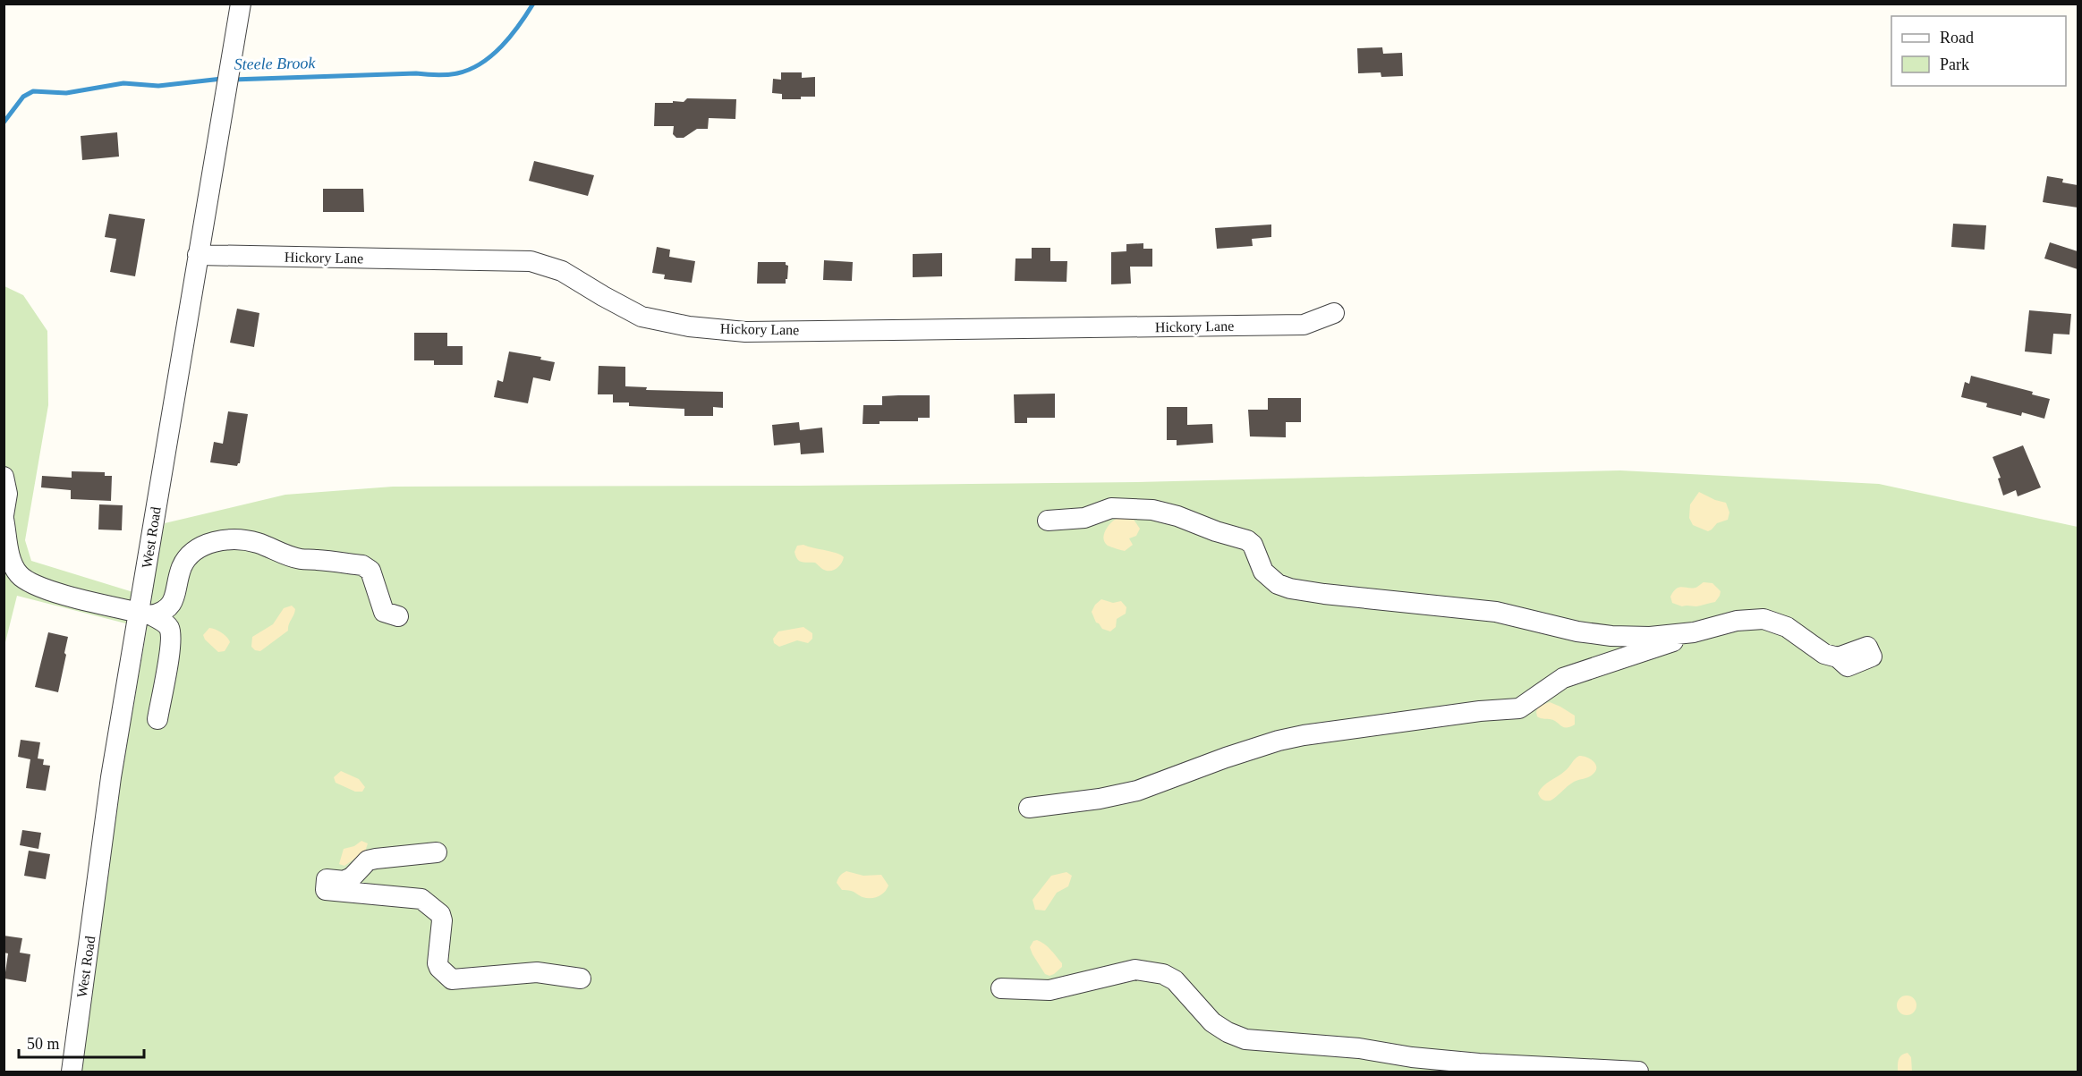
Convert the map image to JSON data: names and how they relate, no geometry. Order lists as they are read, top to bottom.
{
  "streets": {
    "street": ["Hickory Lane", "West Road"]
  },
  "crossings": [
    ["Hickory Lane", "West Road"]
  ],
  "water": ["Steele Brook"],
  "legend": ["Road", "Park"],
  "scale_bar": "50 m"
}
